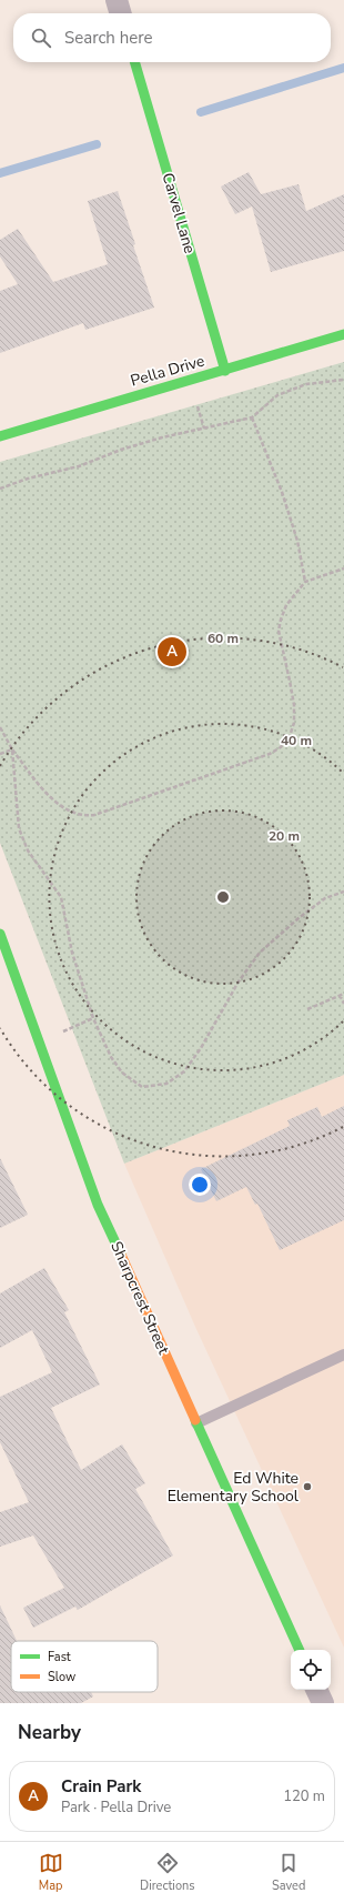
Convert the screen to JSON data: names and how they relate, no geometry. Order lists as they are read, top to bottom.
{
  "streets": {
    "street": ["Carvel Lane", "Pella Drive", "Sharpcrest Street"]
  },
  "crossings": [
    ["Carvel Lane", "Pella Drive"]
  ],
  "places": ["Ed White Elementary School"],
  "legend": ["Fast", "Slow"],
  "page": {
    "search": "Search here",
    "pins": "A",
    "heading": "Nearby",
    "list": [
      {
        "mark": "A",
        "name": "Crain Park",
        "note": "Park · Pella Drive",
        "value": "120 m"
      }
    ],
    "nav": ["Map", "Directions", "Saved"]
  },
  "rings": ["60 m", "40 m", "20 m"]
}
